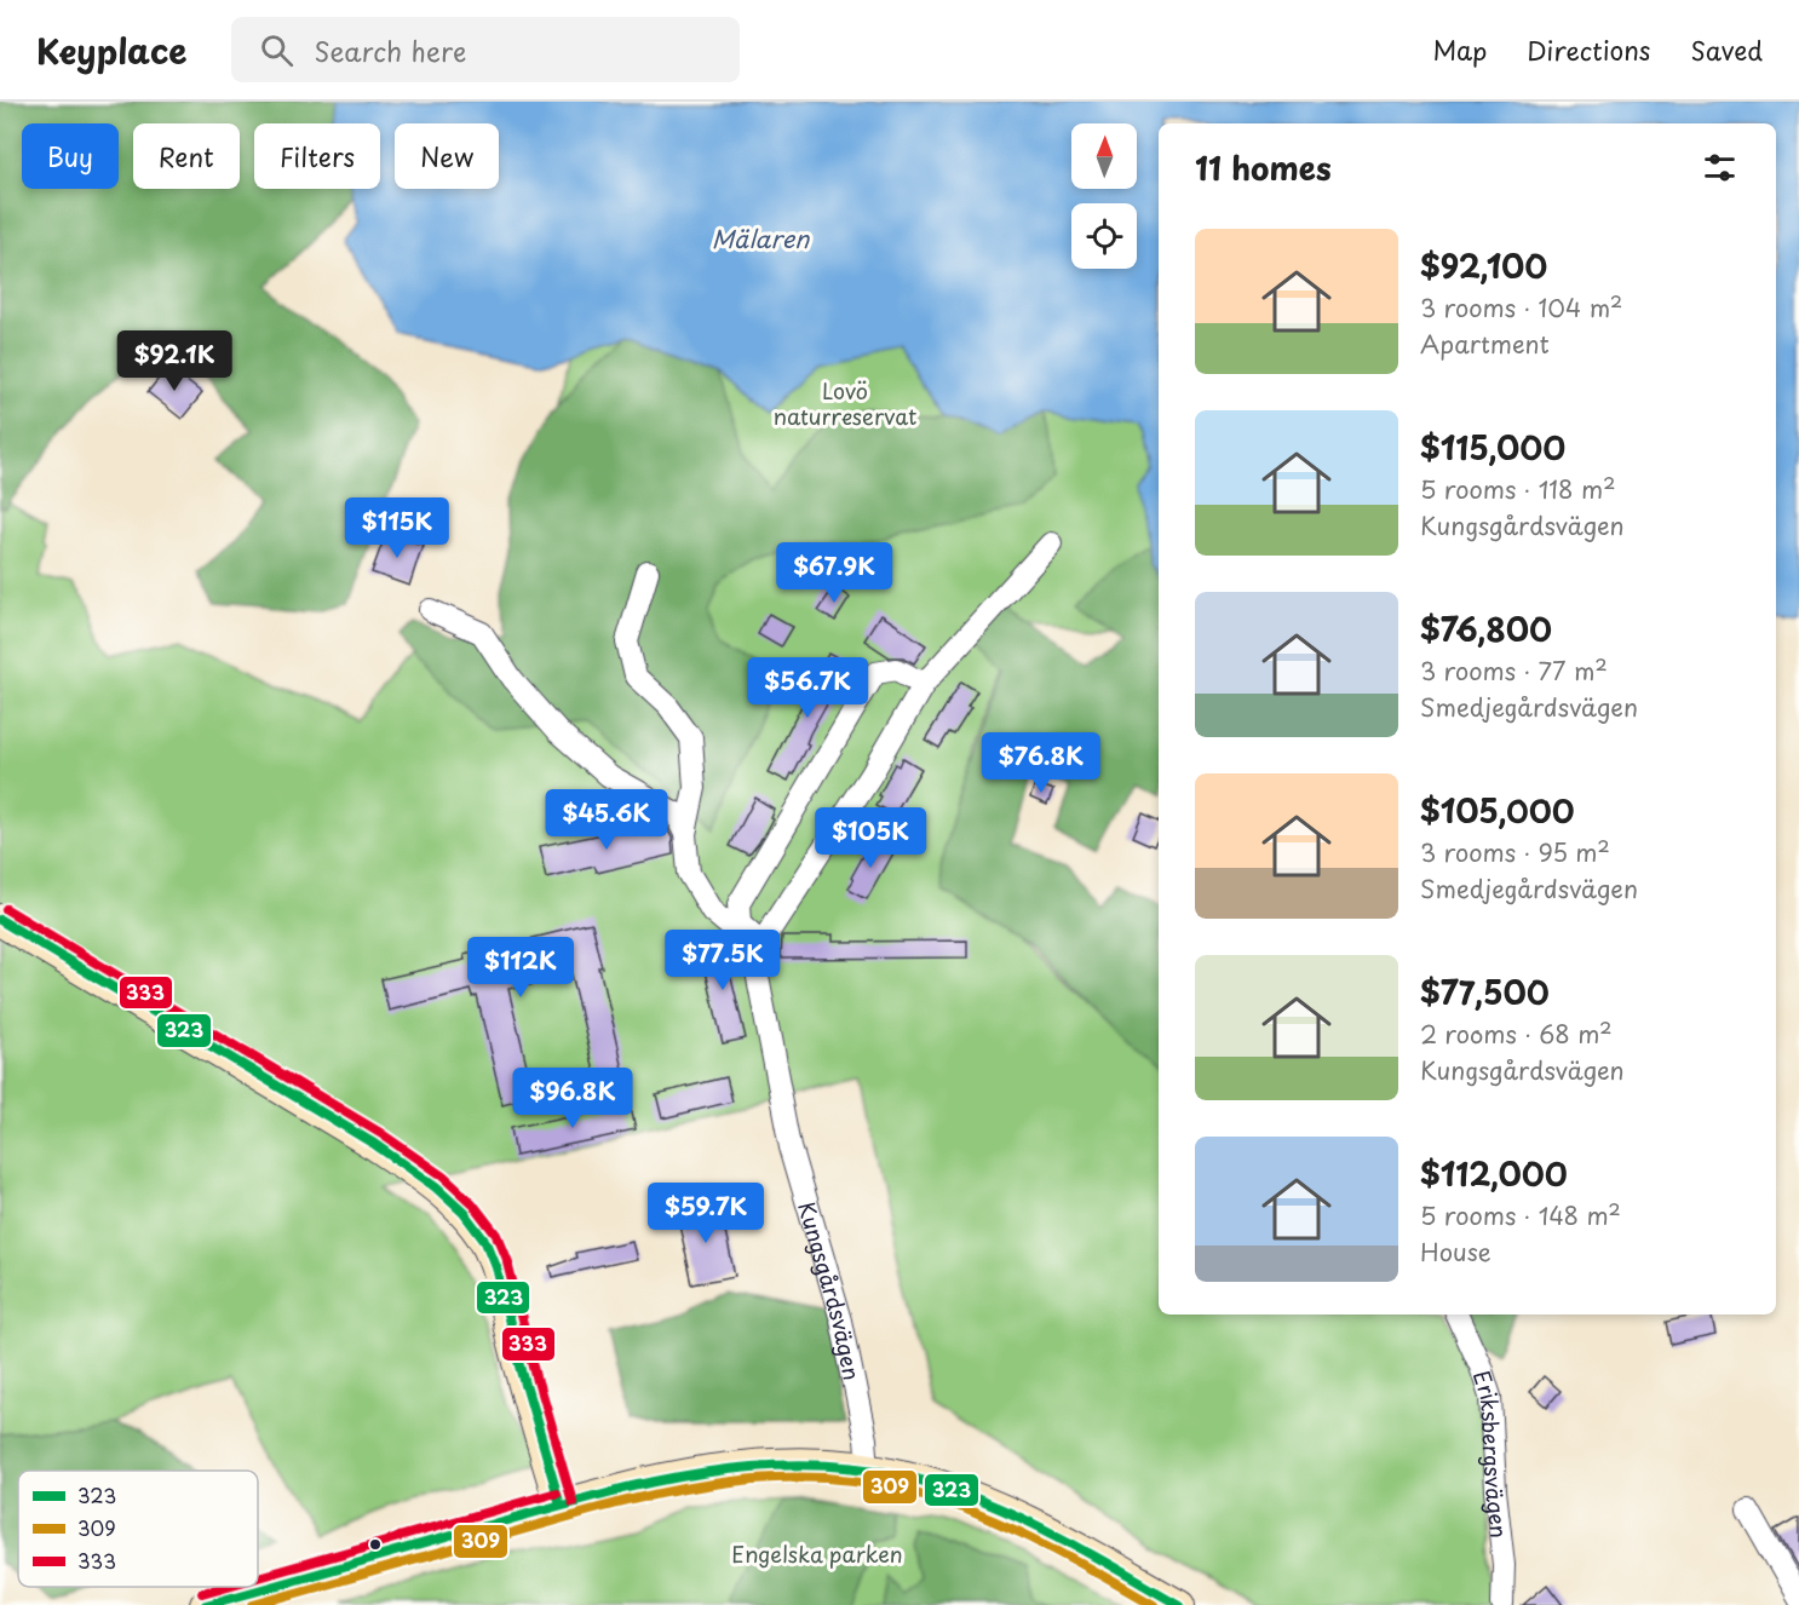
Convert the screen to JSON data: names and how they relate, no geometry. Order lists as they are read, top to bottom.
{
  "streets": {
    "street": ["Kungsgårdsvägen", "Eriksbergsvägen"]
  },
  "water": ["Mälaren"],
  "parks": ["Lovö naturreservat", "Engelska parken"],
  "lines": ["transit line 333", "transit line 323", "transit line 309"],
  "legend": ["323", "309", "333"],
  "north": "top",
  "page": {
    "header": "Keyplace",
    "search": "Search here",
    "nav": ["Map", "Directions", "Saved"],
    "chip": [
      "Buy",
      "Rent",
      "Filters",
      "New"
    ],
    "heading": "11 homes",
    "list": [
      {
        "name": "$92,100",
        "note": "3 rooms · 104 m² · Apartment"
      },
      {
        "name": "$115,000",
        "note": "5 rooms · 118 m² · Kungsgårdsvägen"
      },
      {
        "name": "$76,800",
        "note": "3 rooms · 77 m² · Smedjegårdsvägen"
      },
      {
        "name": "$105,000",
        "note": "3 rooms · 95 m² · Smedjegårdsvägen"
      },
      {
        "name": "$77,500",
        "note": "2 rooms · 68 m² · Kungsgårdsvägen"
      },
      {
        "name": "$112,000",
        "note": "5 rooms · 148 m² · House"
      }
    ],
    "price": [
      "$92.1K",
      "$115K",
      "$67.9K",
      "$56.7K",
      "$76.8K",
      "$45.6K",
      "$105K",
      "$77.5K",
      "$112K",
      "$96.8K",
      "$59.7K"
    ]
  }
}
